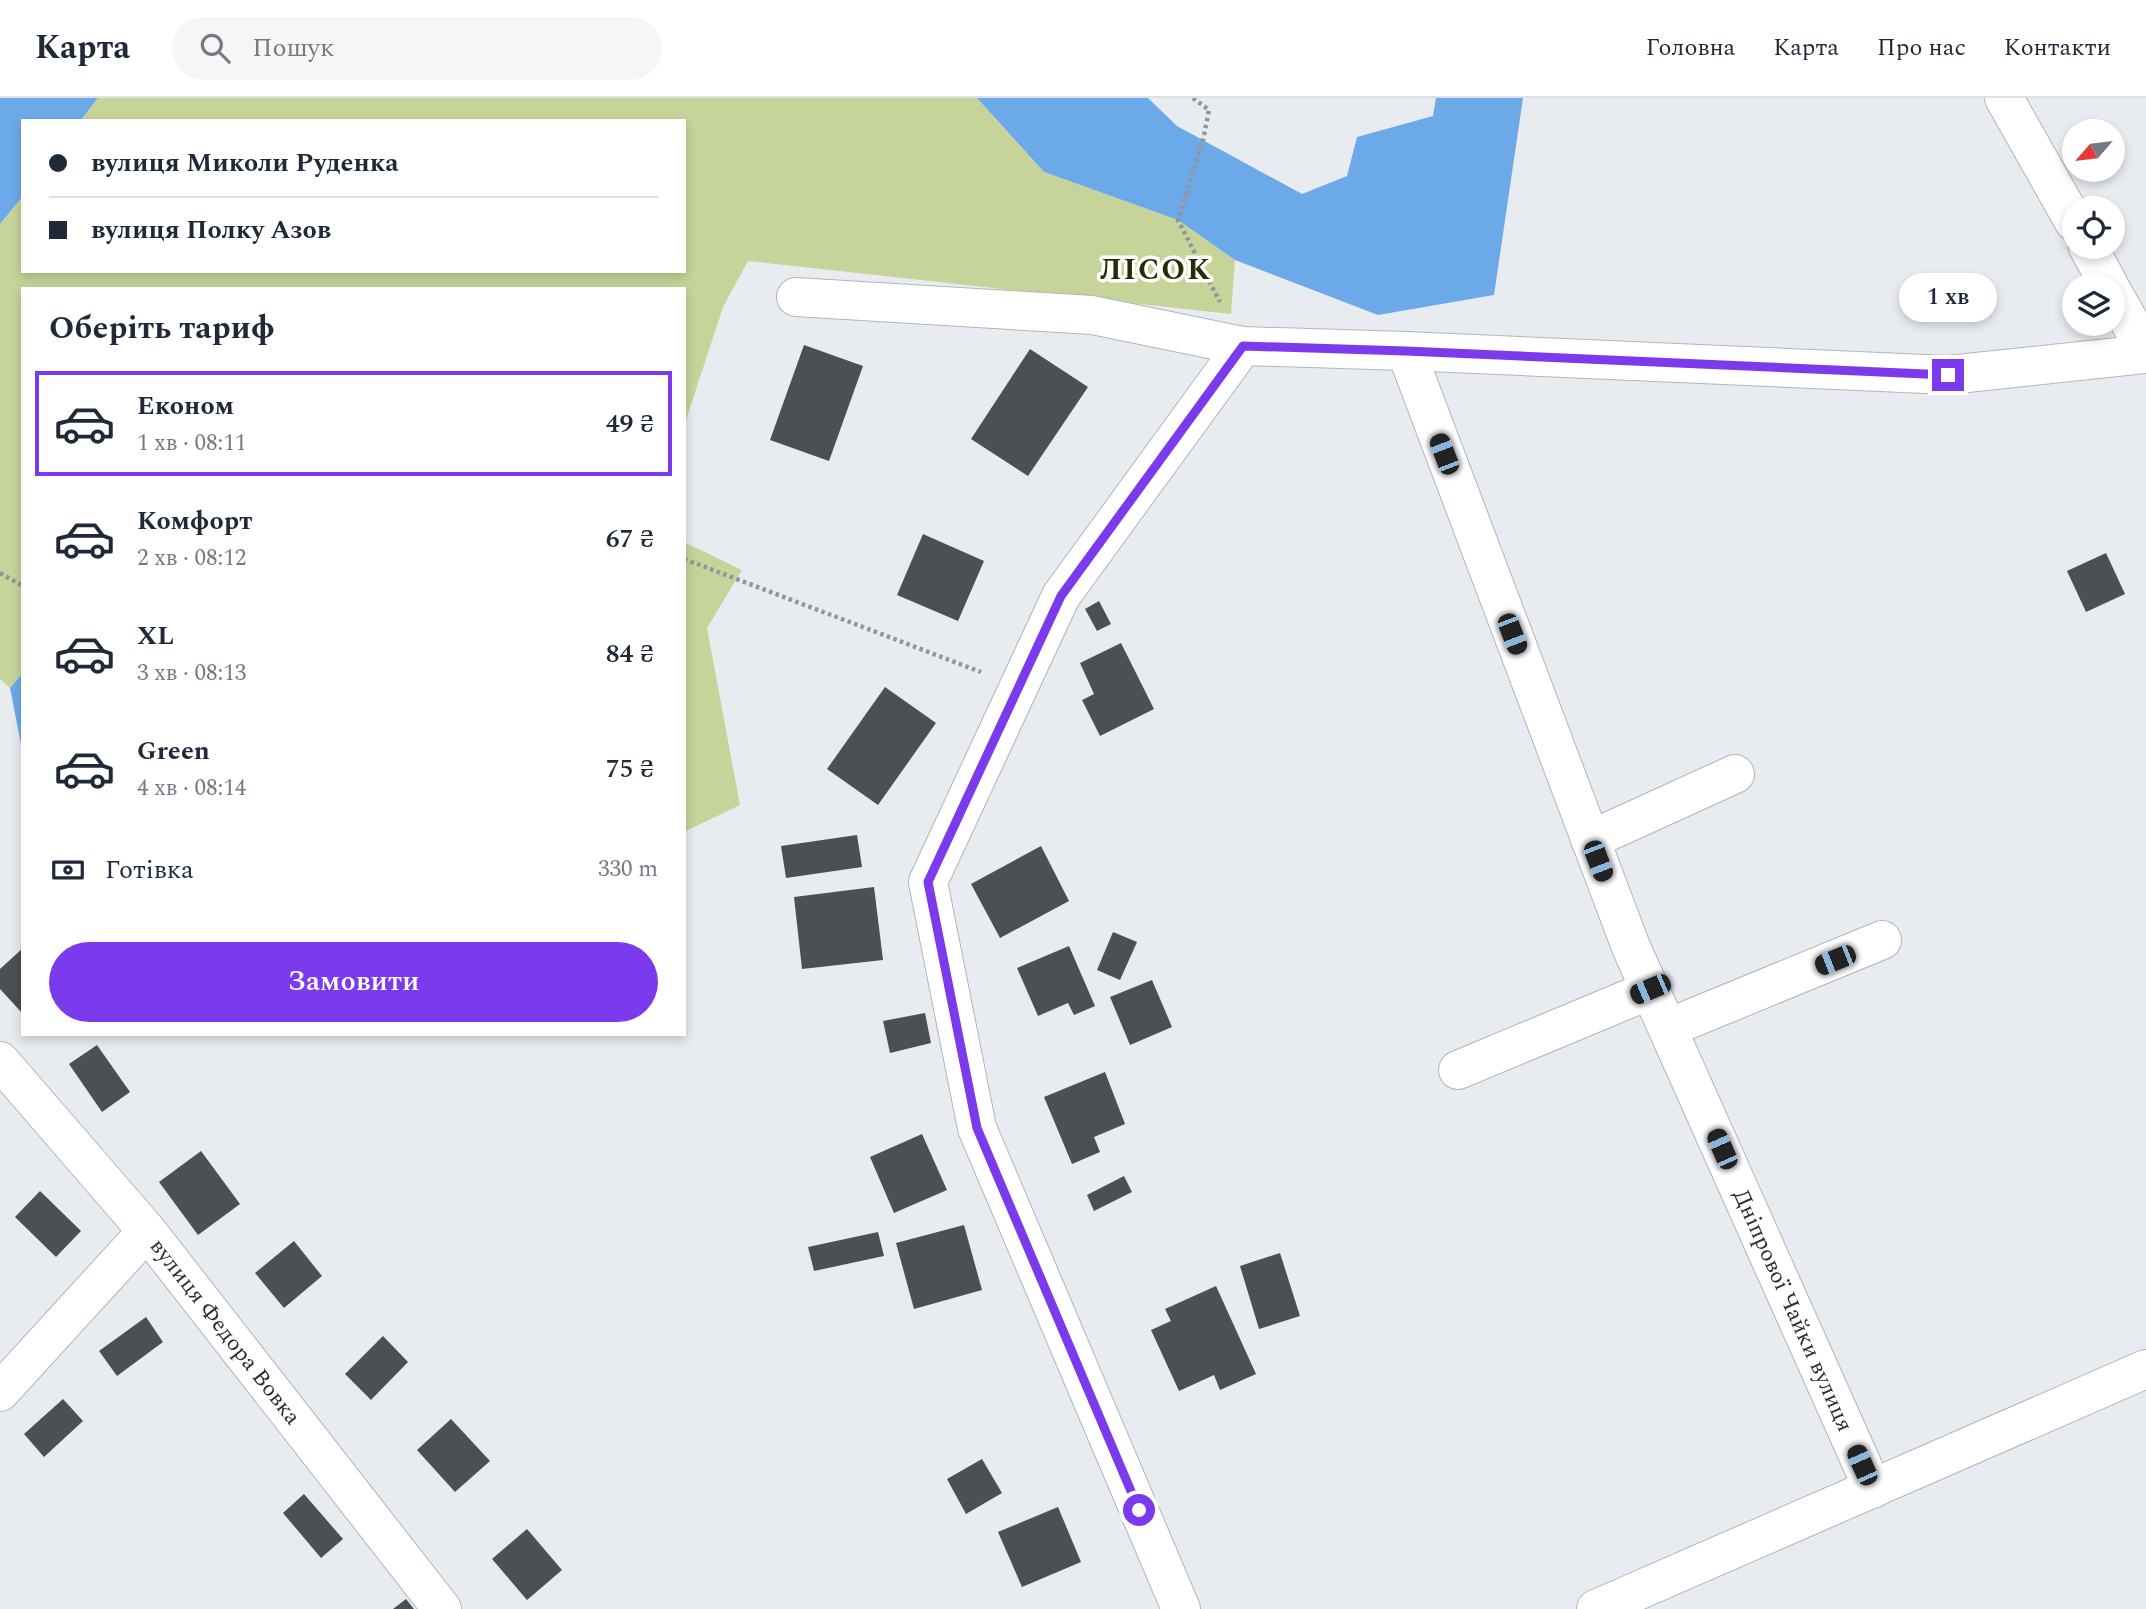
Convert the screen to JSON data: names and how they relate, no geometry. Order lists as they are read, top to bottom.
{
  "streets": {
    "street": ["Дніпрової Чайки вулиця", "вулиця Федора Вовка"]
  },
  "districts": ["ЛІСОК"],
  "north": "bottom left",
  "page": {
    "header": "Карта",
    "search": "Пошук",
    "nav": [
      "Головна",
      "Карта",
      "Про нас",
      "Контакти"
    ],
    "banner": ["вулиця Миколи Руденка", "вулиця Полку Азов"],
    "bubble": "1 хв",
    "heading": "Оберіть тариф",
    "list": [
      {
        "name": "Економ",
        "note": "1 хв · 08:11",
        "value": "49 ₴"
      },
      {
        "name": "Комфорт",
        "note": "2 хв · 08:12",
        "value": "67 ₴"
      },
      {
        "name": "XL",
        "note": "3 хв · 08:13",
        "value": "84 ₴"
      },
      {
        "name": "Green",
        "note": "4 хв · 08:14",
        "value": "75 ₴"
      }
    ],
    "pay": ["Готівка", "330 m"],
    "buttons": "Замовити"
  }
}
